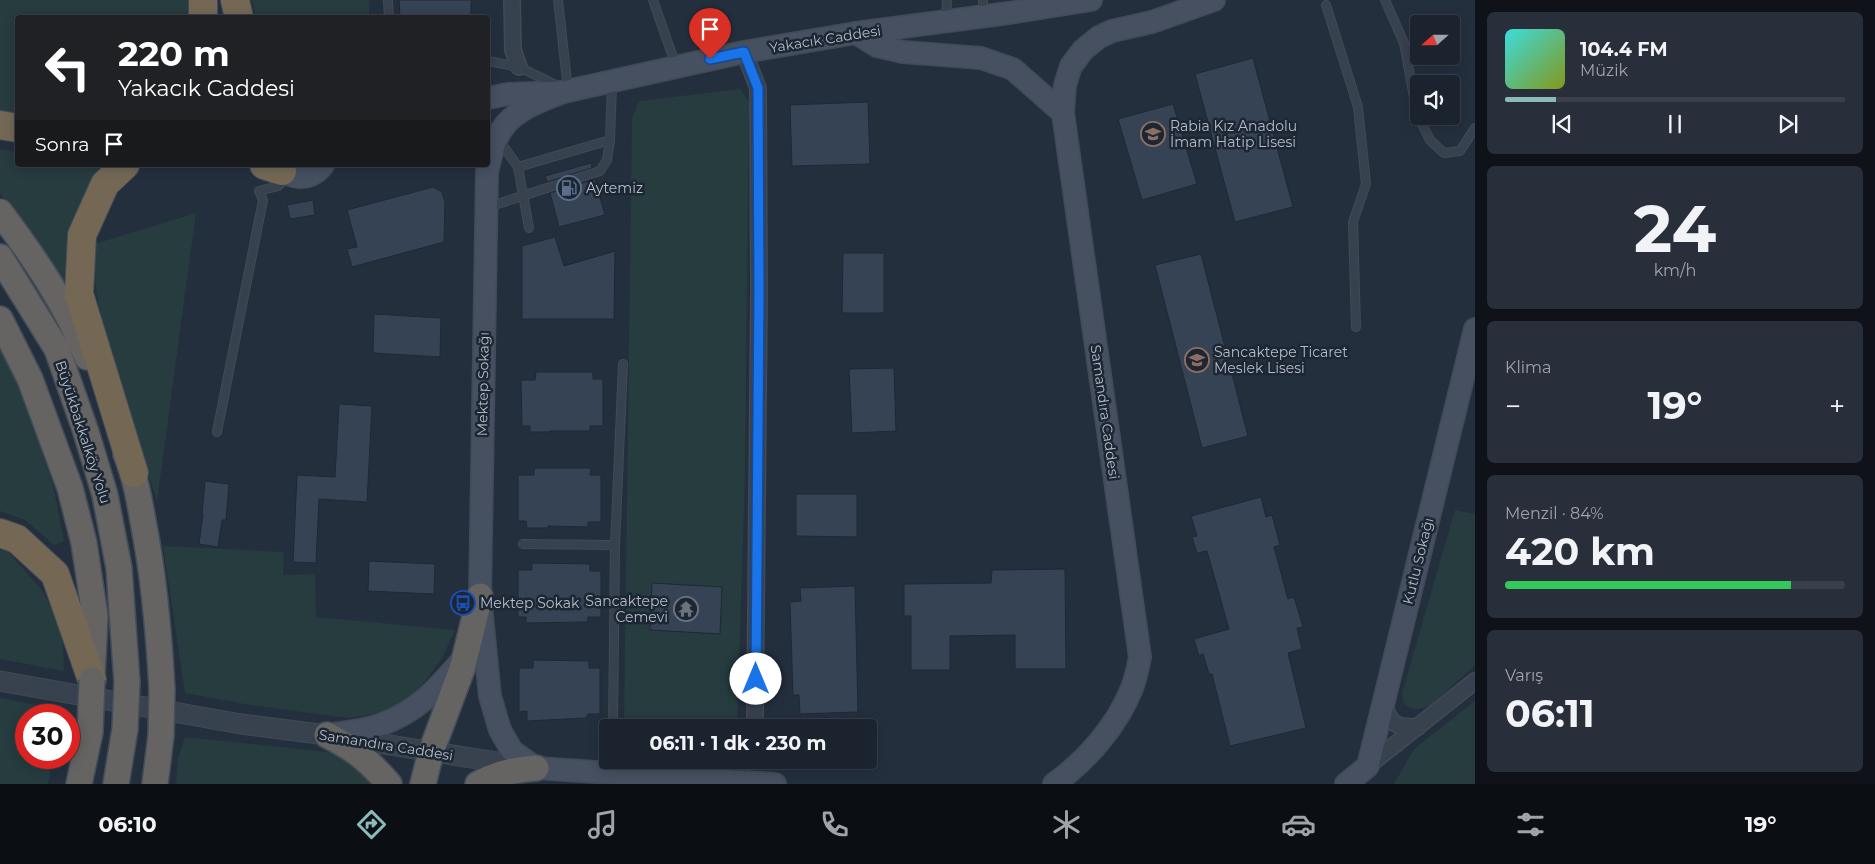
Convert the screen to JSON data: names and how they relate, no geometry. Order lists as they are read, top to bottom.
{
  "streets": {
    "highway": ["Büyükbakkalköy Yolu"],
    "main road": [
      "Yakacık Caddesi",
      "Mektep Sokağı",
      "Samandıra Caddesi",
      "Kutlu Sokağı"
    ]
  },
  "crossings": [
    ["Mektep Sokağı", "Samandıra Caddesi"]
  ],
  "places": {
    "school or university": ["Rabia Kız Anadolu İmam Hatip Lisesi", "Sancaktepe Ticaret Meslek Lisesi"],
    "fuel station": ["Aytemiz"],
    "bus stop": ["Mektep Sokak"],
    "temple": ["Sancaktepe Cemevi"]
  },
  "north": "left",
  "page": {
    "turn": ["220 m", "Yakacık Caddesi"],
    "song": ["104.4 FM", "Müzik"],
    "then": "Sonra",
    "tile": [
      ["24", "km/h"],
      "Klima",
      ["Menzil · 84%", "420 km"],
      ["Varış", "06:11"]
    ],
    "heat": ["−", "19°", "+"],
    "limit": "30",
    "trip": "06:11 · 1 dk · 230 m",
    "tabs": ["06:10", "19°"]
  }
}
